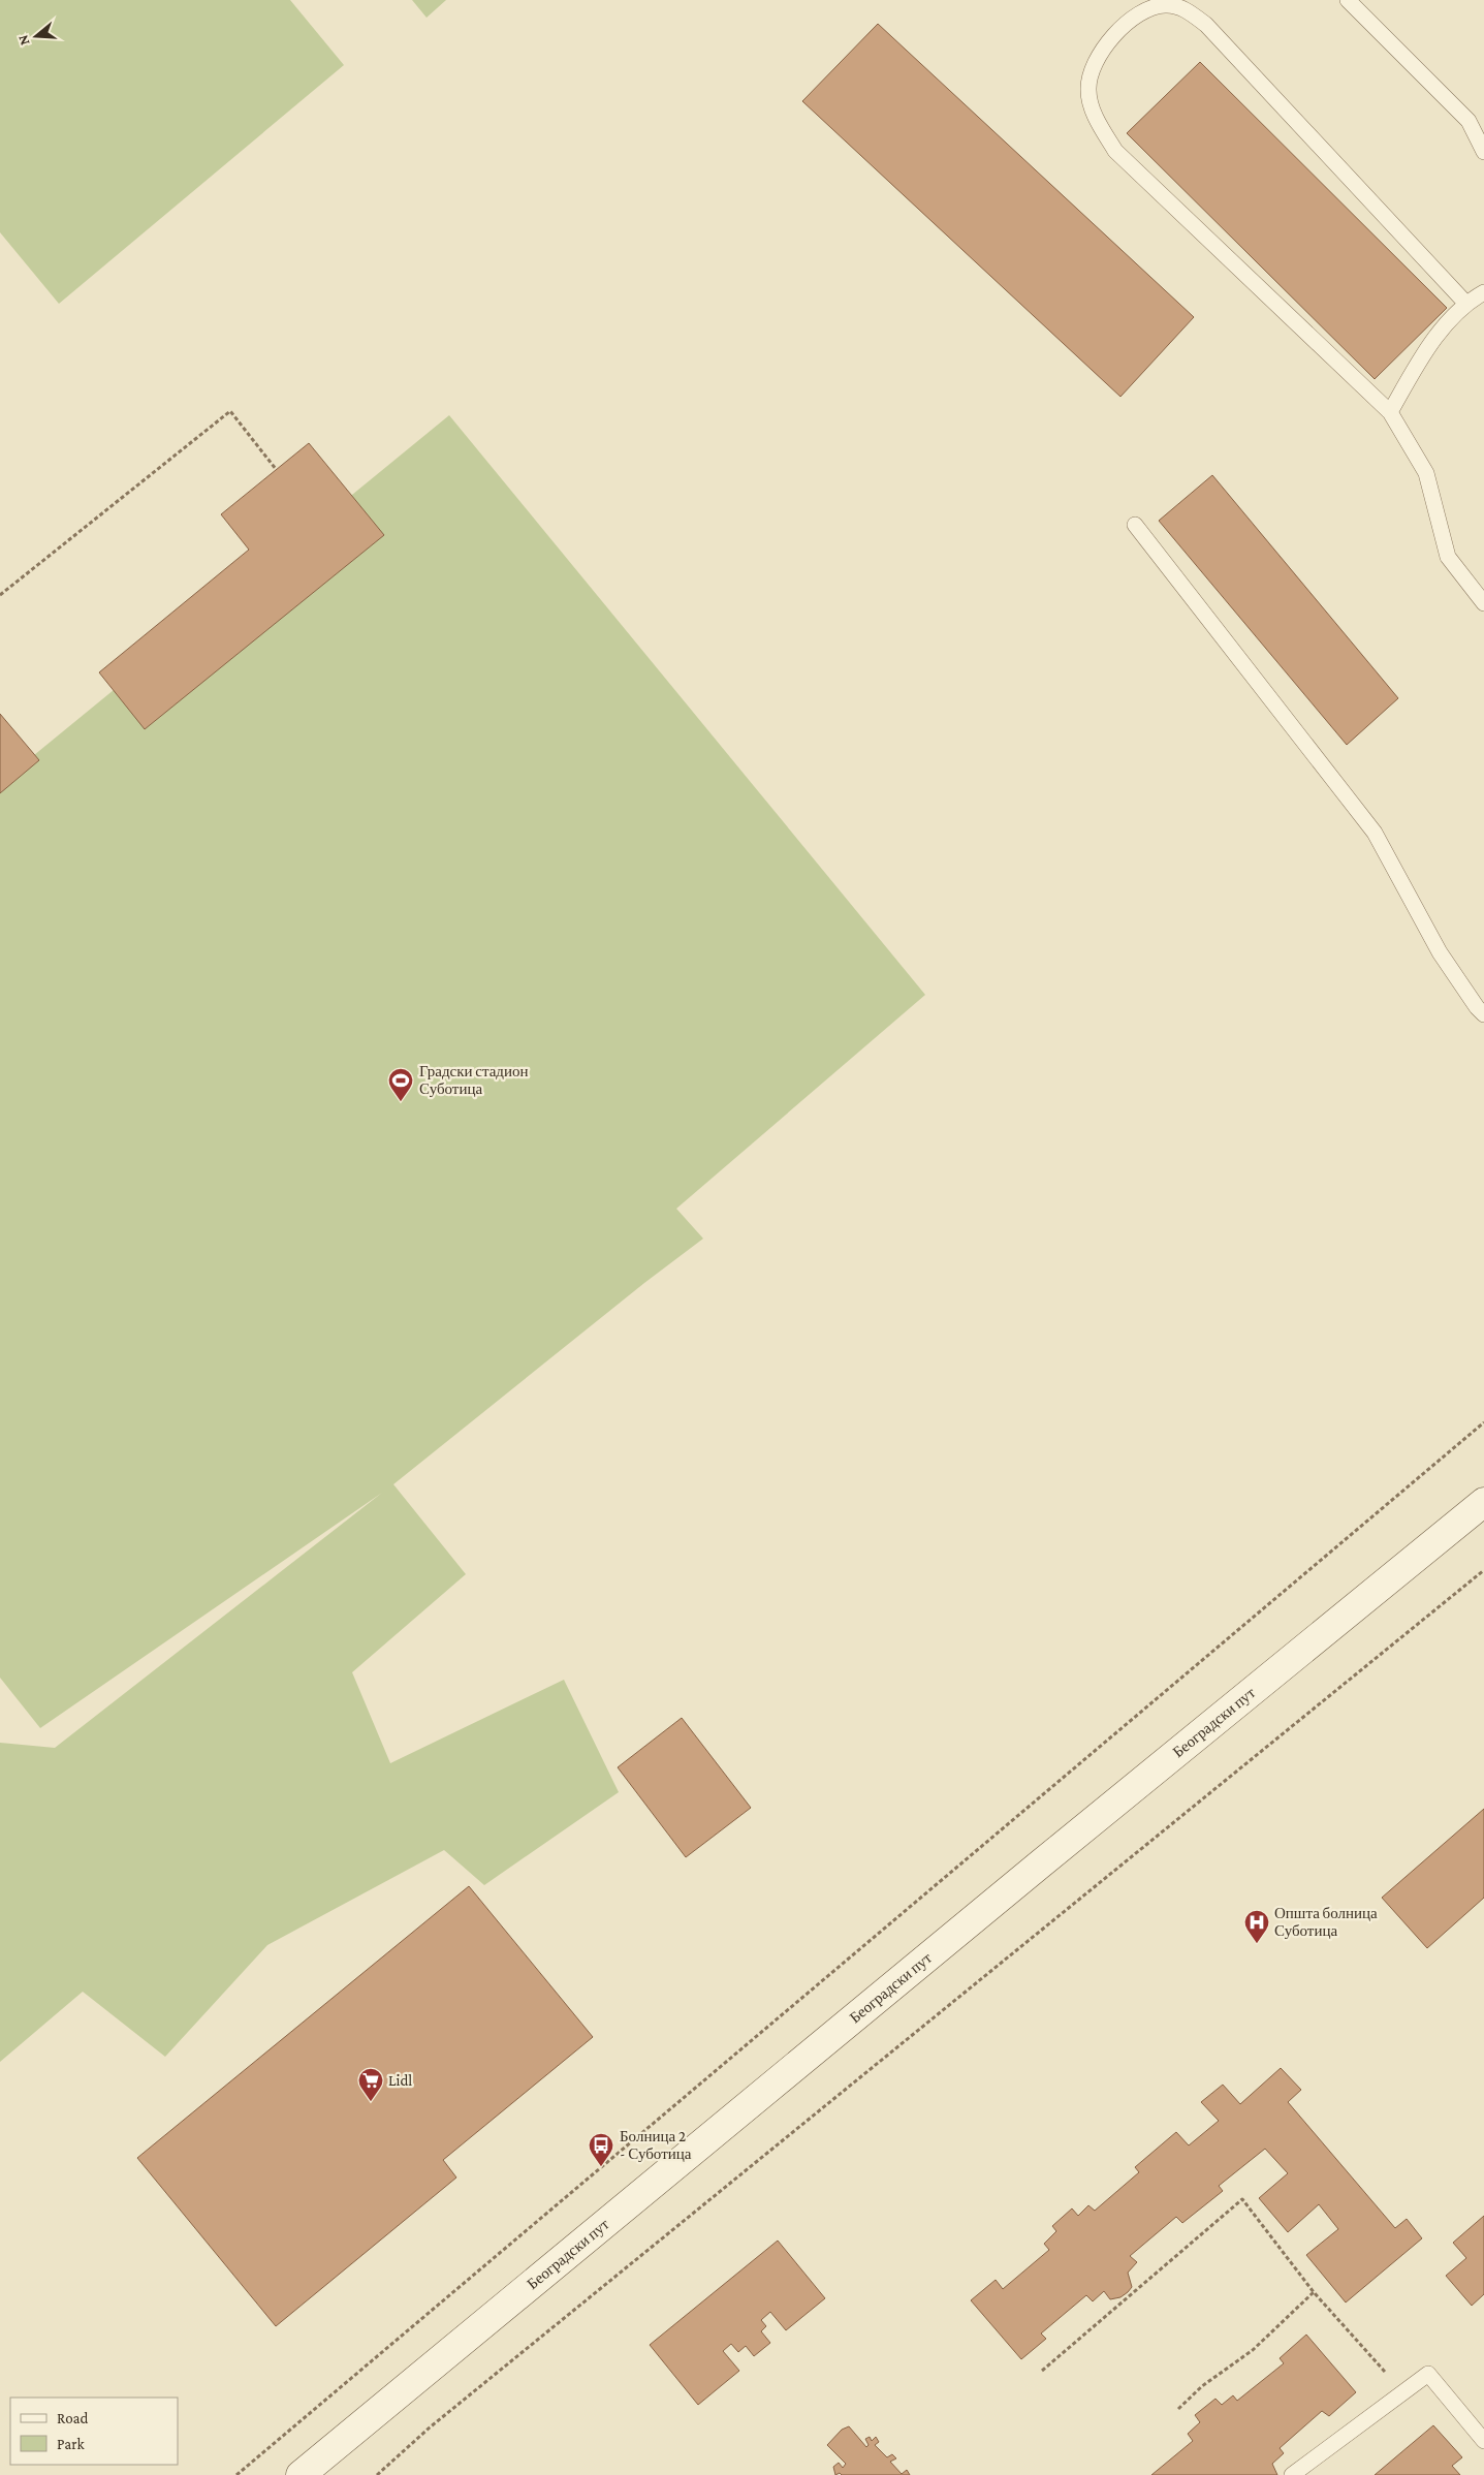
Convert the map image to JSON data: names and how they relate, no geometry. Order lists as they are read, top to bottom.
{
  "streets": {
    "main road": ["Београдски пут"]
  },
  "places": {
    "sports": ["Градски стадион Суботица"],
    "hospital": ["Општа болница Суботица"],
    "supermarket": ["Lidl"],
    "bus stop": ["Болница 2 - Суботица"]
  },
  "legend": ["Road", "Park"],
  "north": "left"
}
